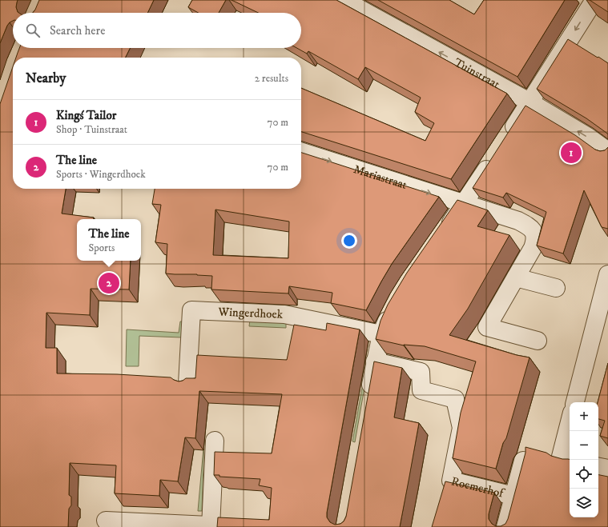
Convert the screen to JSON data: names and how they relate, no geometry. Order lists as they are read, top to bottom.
{
  "streets": {
    "street": [
      "Tuinstraat",
      "Mariastraat",
      "Wingerdhoek",
      "Roemerhof"
    ]
  },
  "one_way": ["Tuinstraat", "Mariastraat"],
  "page": {
    "search": "Search here",
    "heading": ["Nearby", "2 results"],
    "list": [
      {
        "mark": "1",
        "name": "Kingś Tailor",
        "note": "Shop · Tuinstraat",
        "value": "70 m"
      },
      {
        "mark": "2",
        "name": "The line",
        "note": "Sports · Wingerdhoek",
        "value": "70 m"
      }
    ],
    "pins": ["1", "2"],
    "popup": ["The line", "Sports"],
    "map_buttons": ["+", "−"]
  }
}
